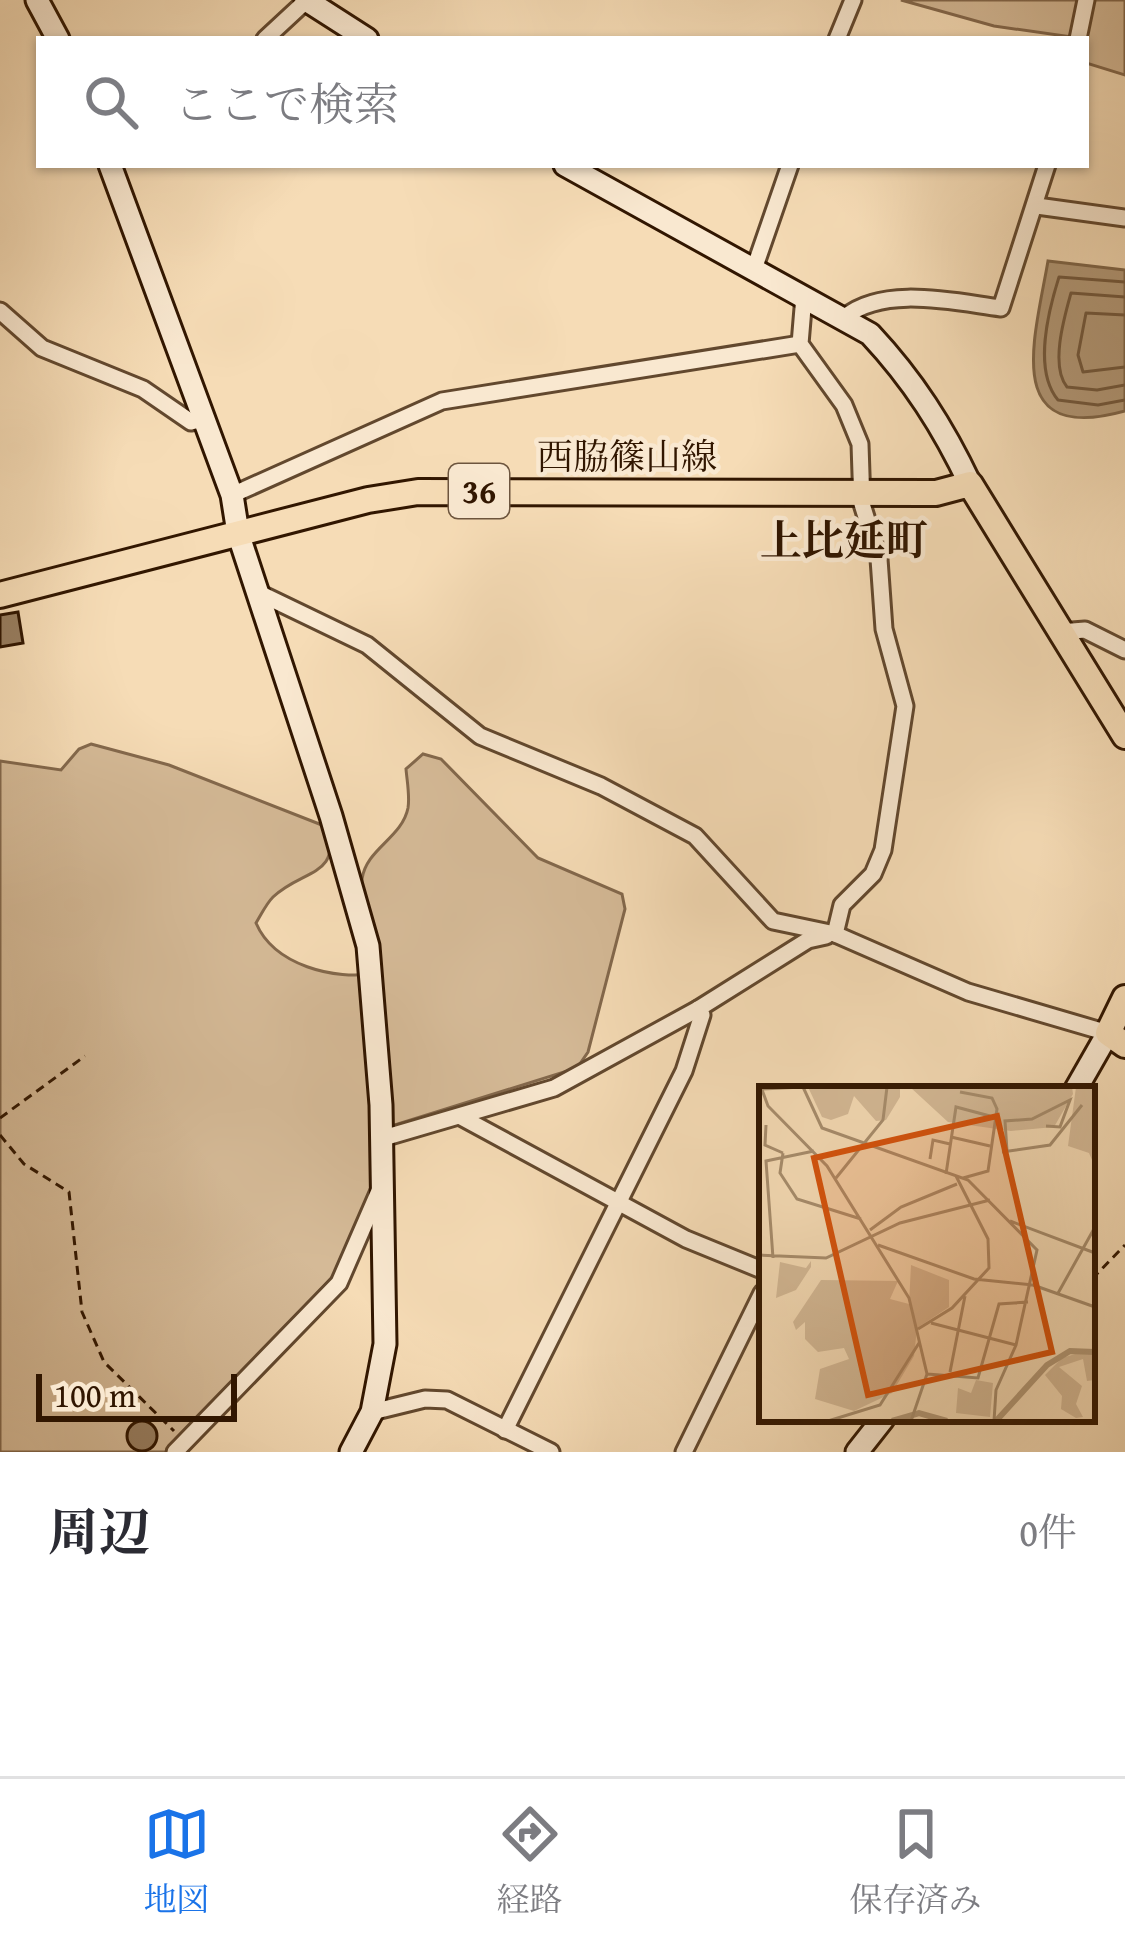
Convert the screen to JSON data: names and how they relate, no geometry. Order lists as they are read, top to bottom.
{
  "streets": {
    "main road": ["西脇篠山線", "36"]
  },
  "districts": ["上比延町"],
  "scale_bar": "100 m",
  "page": {
    "search": "ここで検索",
    "scale": "100 m",
    "heading": ["周辺", "0件"],
    "nav": ["地図", "経路", "保存済み"]
  }
}
